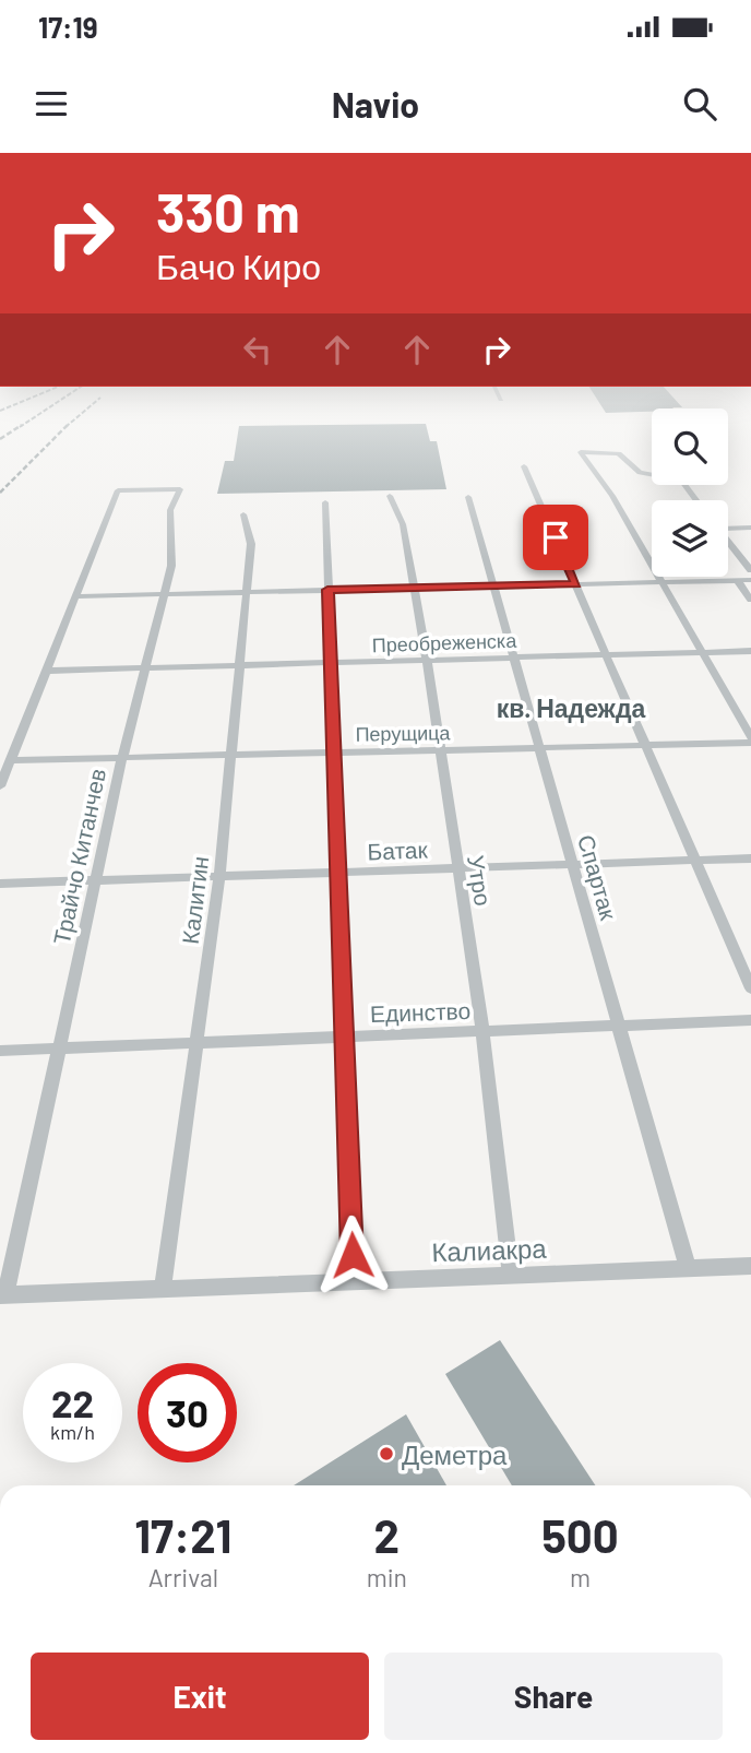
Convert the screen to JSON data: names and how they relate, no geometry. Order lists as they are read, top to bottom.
{
  "streets": {
    "street": [
      "Преобреженска",
      "Перущица",
      "Батак",
      "Трайчо Китанчев",
      "Спартак",
      "Утро",
      "Калитин",
      "Единство",
      "Калиакра"
    ]
  },
  "crossings": [
    ["Преобреженска", "Трайчо Китанчев"],
    ["Преобреженска", "Спартак"],
    ["Преобреженска", "Утро"],
    ["Преобреженска", "Калитин"],
    ["Перущица", "Трайчо Китанчев"],
    ["Перущица", "Спартак"],
    ["Перущица", "Утро"],
    ["Перущица", "Калитин"],
    ["Батак", "Трайчо Китанчев"],
    ["Батак", "Спартак"],
    ["Батак", "Утро"],
    ["Батак", "Калитин"],
    ["Трайчо Китанчев", "Единство"],
    ["Трайчо Китанчев", "Калиакра"],
    ["Спартак", "Единство"],
    ["Спартак", "Калиакра"],
    ["Утро", "Единство"],
    ["Утро", "Калиакра"],
    ["Калитин", "Единство"],
    ["Калитин", "Калиакра"]
  ],
  "districts": ["кв. Надежда"],
  "places": ["Деметра"],
  "page": {
    "status": "17:19",
    "header": "Navio",
    "turn": ["330 m", "Бачо Киро"],
    "speed": "22 km/h",
    "limit": "30",
    "eta": [
      "17:21",
      "Arrival",
      "2",
      "min",
      "500",
      "m"
    ],
    "buttons": ["Exit", "Share"]
  }
}
